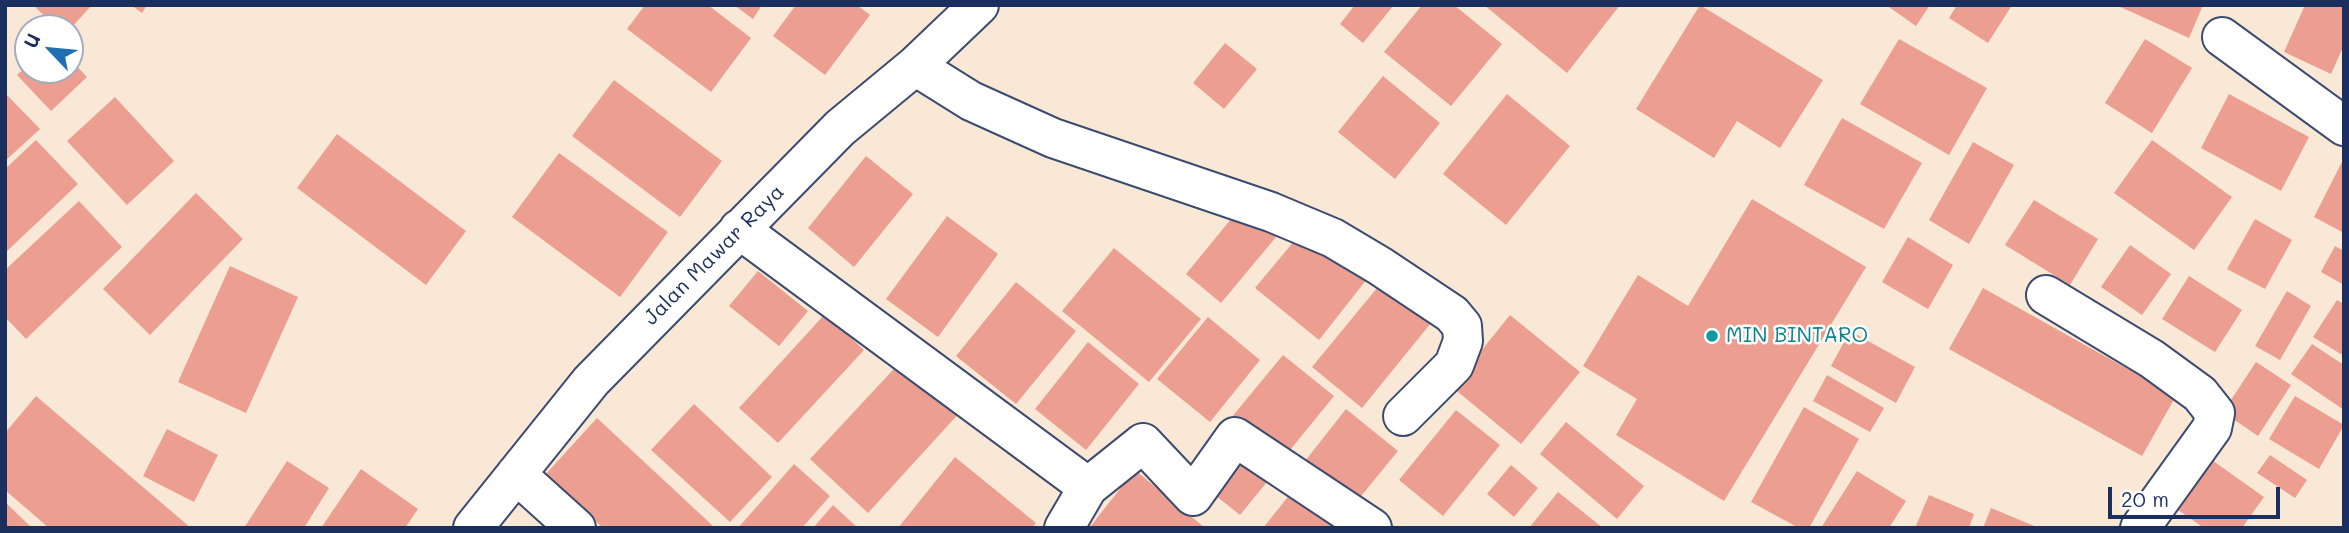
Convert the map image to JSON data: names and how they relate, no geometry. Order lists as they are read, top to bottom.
{
  "streets": {
    "street": ["Jalan Mawar Raya"]
  },
  "places": ["MIN BINTARO"],
  "scale_bar": "20 m",
  "north": "top left"
}
